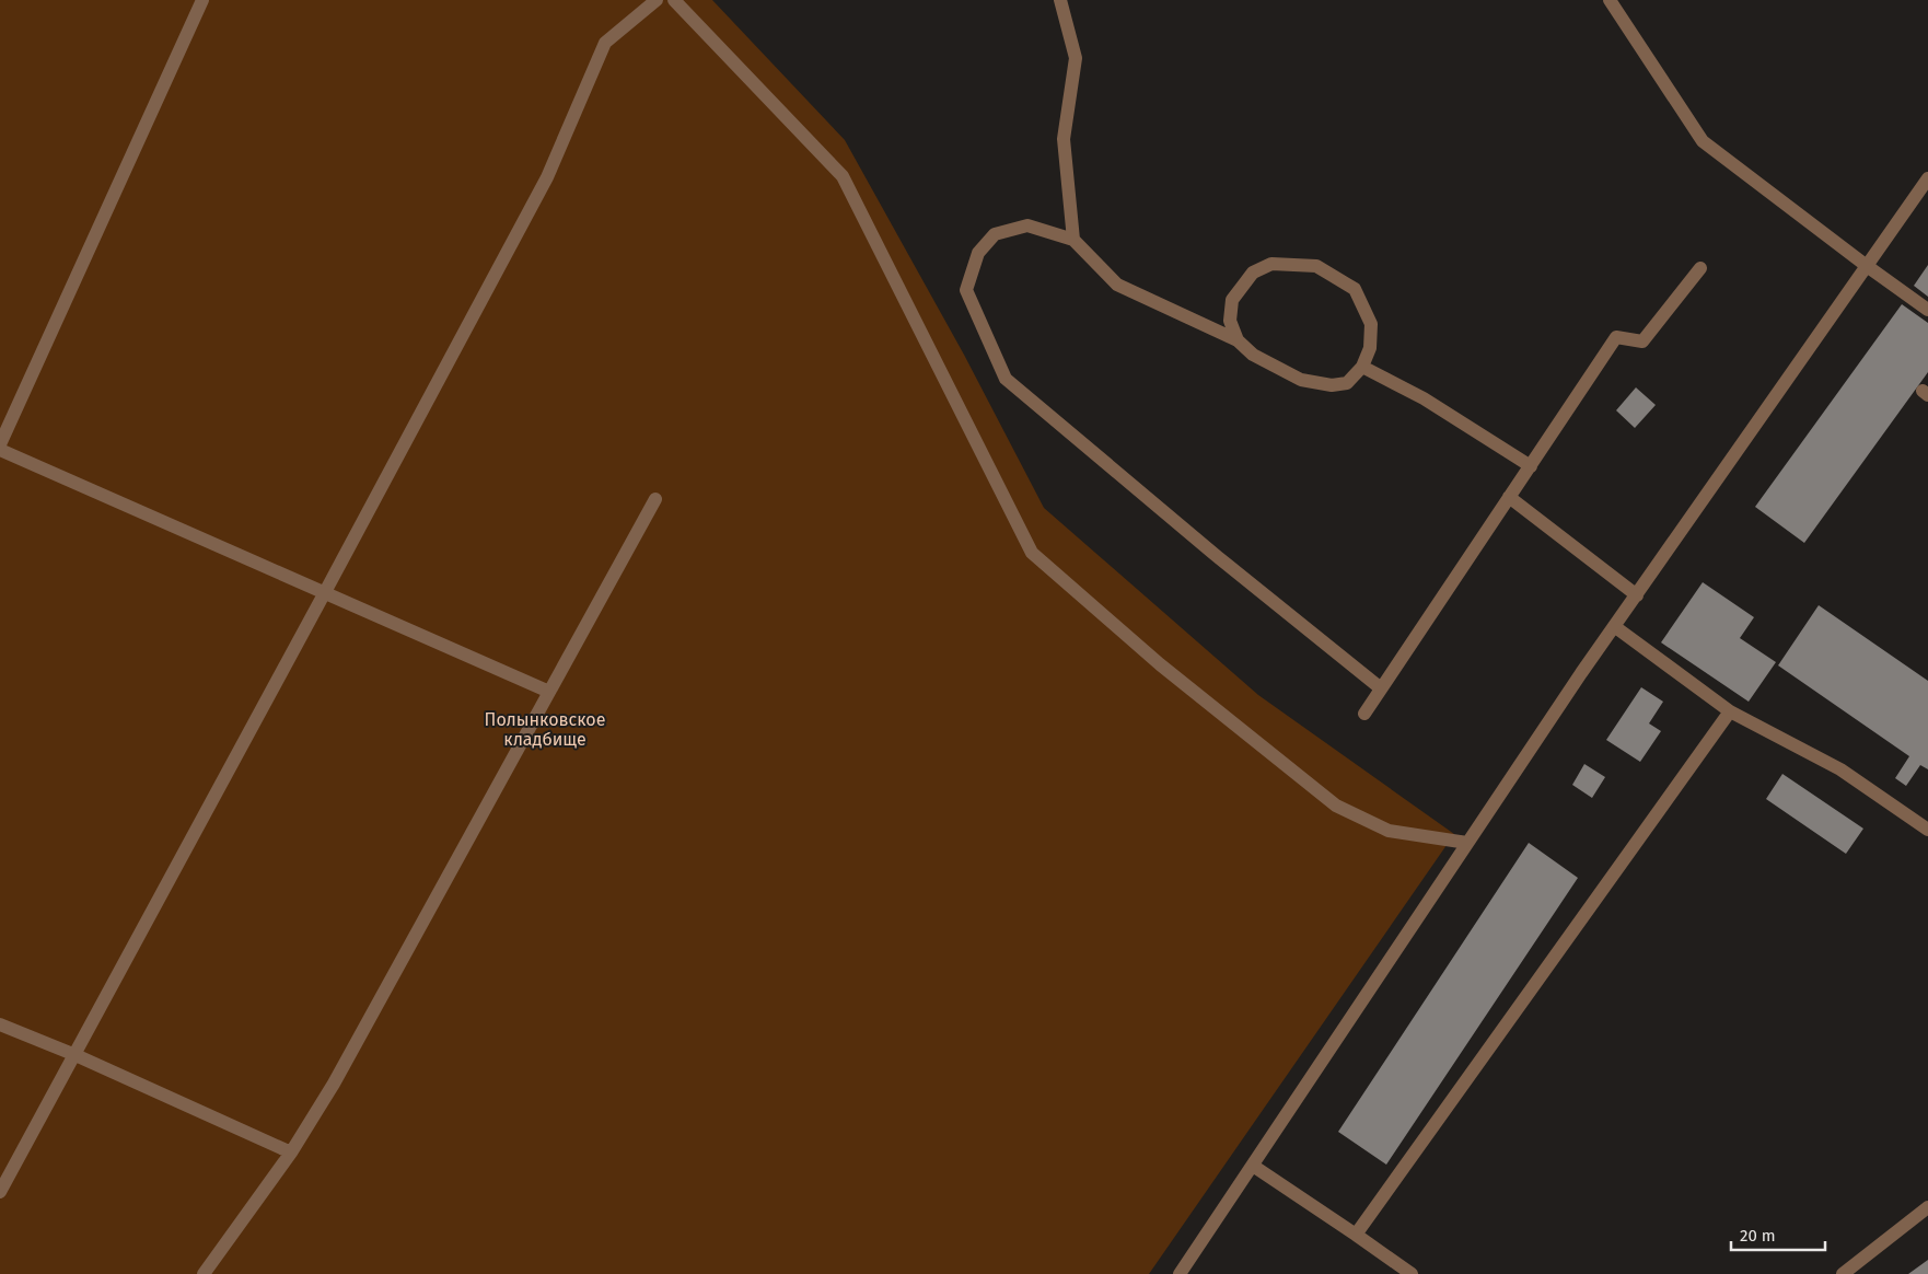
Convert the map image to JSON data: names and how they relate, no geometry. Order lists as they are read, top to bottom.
{
  "parks": ["Полынковское кладбище"],
  "scale_bar": "20 m"
}
